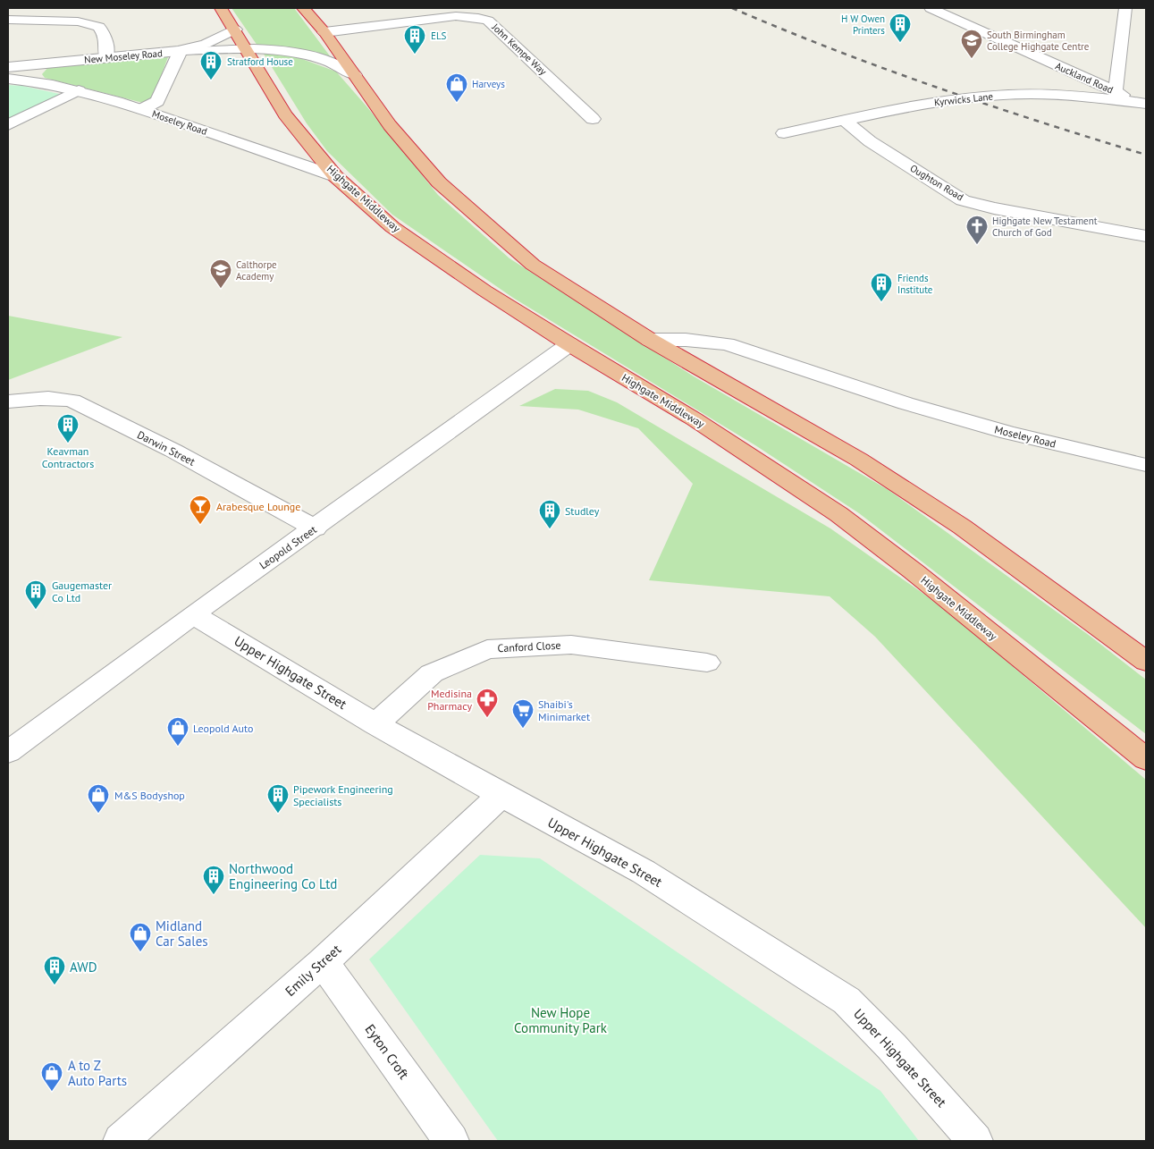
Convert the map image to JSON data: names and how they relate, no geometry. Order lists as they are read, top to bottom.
{
  "streets": {
    "highway": ["Highgate Middleway"],
    "street": [
      "John Kempe Way",
      "New Moseley Road",
      "Auckland Road",
      "Kyrwicks Lane",
      "Moseley Road",
      "Oughton Road",
      "Darwin Street",
      "Leopold Street",
      "Canford Close",
      "Upper Highgate Street",
      "Emily Street",
      "Eyton Croft"
    ]
  },
  "crossings": [
    ["New Moseley Road", "Moseley Road"],
    ["New Moseley Road", "Highgate Middleway"],
    ["Auckland Road", "Kyrwicks Lane"],
    ["Kyrwicks Lane", "Oughton Road"],
    ["Moseley Road", "Highgate Middleway"],
    ["Highgate Middleway", "Leopold Street"],
    ["Darwin Street", "Leopold Street"],
    ["Leopold Street", "Upper Highgate Street"],
    ["Canford Close", "Upper Highgate Street"],
    ["Upper Highgate Street", "Emily Street"],
    ["Emily Street", "Eyton Croft"]
  ],
  "parks": ["New Hope Community Park"],
  "places": {
    "building": [
      "H W Owen Printers",
      "ELS",
      "Stratford House",
      "Friends Institute",
      "Keavman Contractors",
      "Studley",
      "Gaugemaster Co Ltd",
      "Pipework Engineering Specialists",
      "Northwood Engineering Co Ltd",
      "AWD"
    ],
    "school or university": ["South Birmingham College Highgate Centre", "Calthorpe Academy"],
    "shop": [
      "Harveys",
      "Leopold Auto",
      "M&S Bodyshop",
      "Midland Car Sales",
      "A to Z Auto Parts"
    ],
    "church": ["Highgate New Testament Church of God"],
    "bar": ["Arabesque Lounge"],
    "pharmacy": ["Medisina Pharmacy"],
    "supermarket": ["Shaibi's Minimarket"]
  }
}
